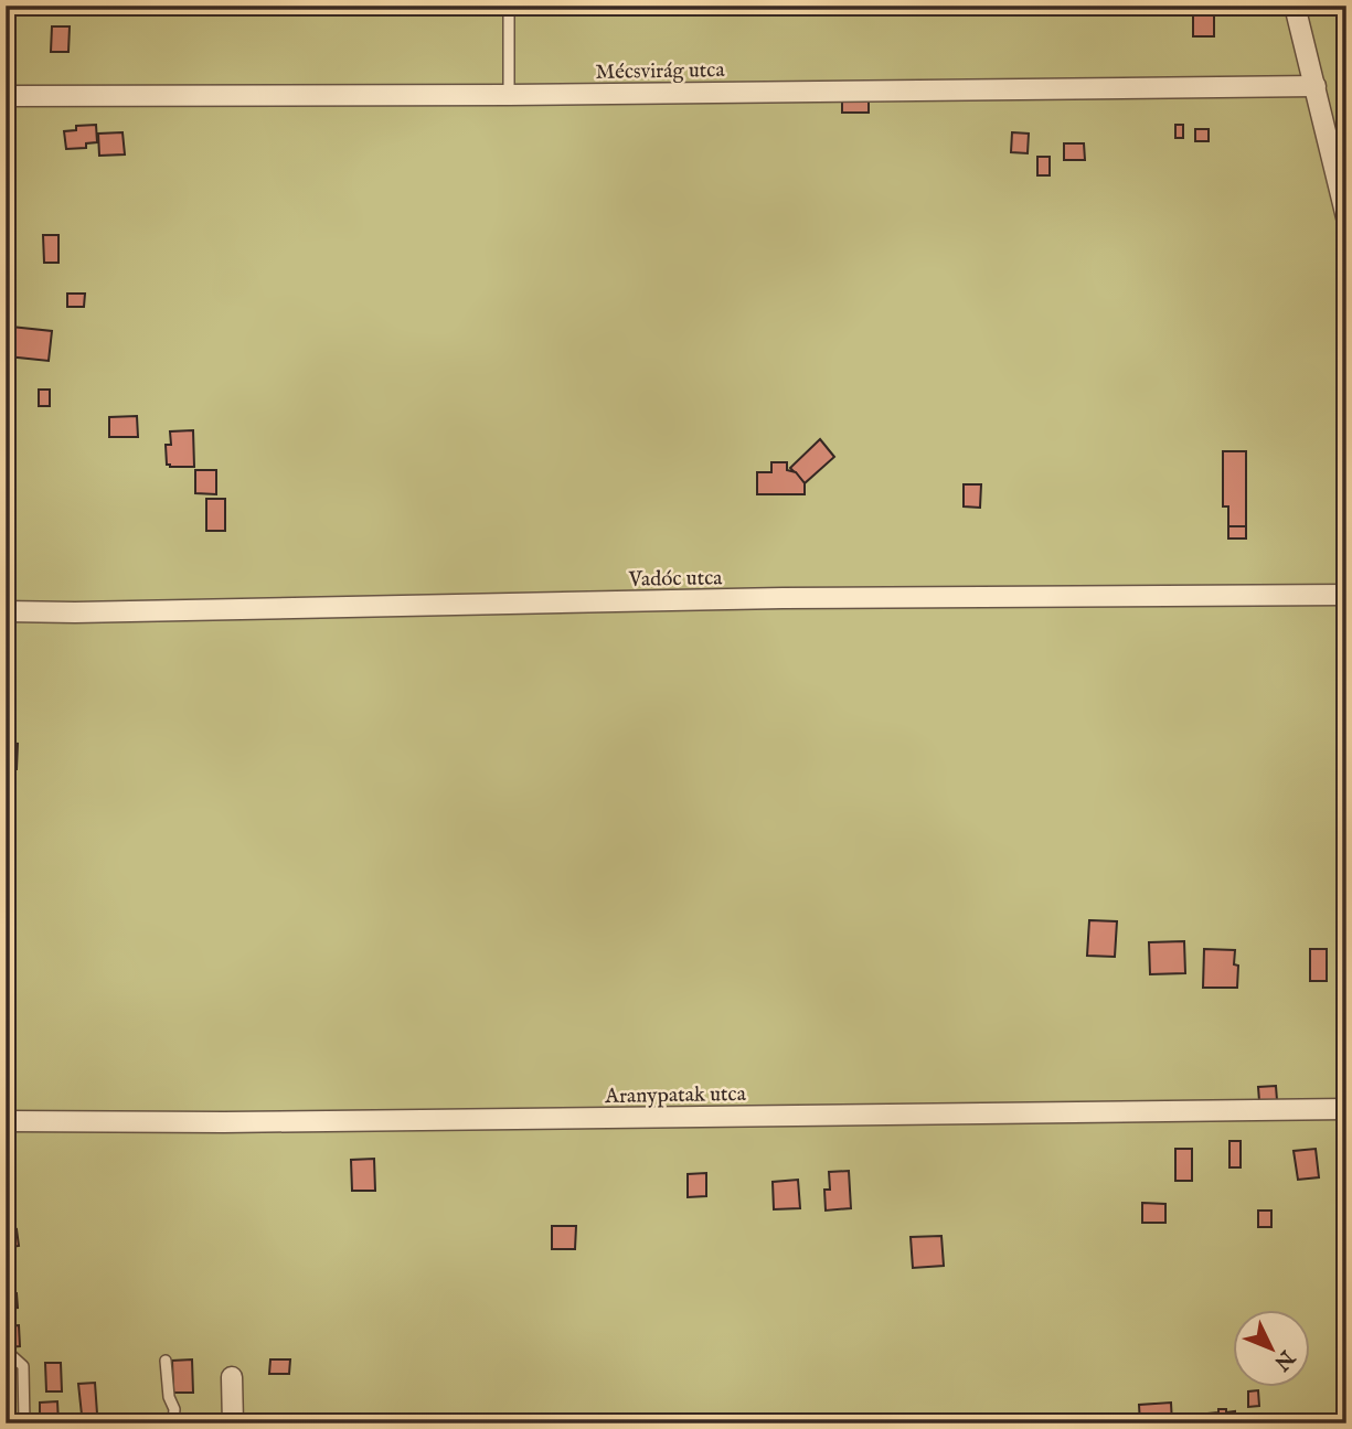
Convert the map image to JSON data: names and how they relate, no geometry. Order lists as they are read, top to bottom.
{
  "streets": {
    "street": ["Mécsvirág utca", "Vadóc utca", "Aranypatak utca"]
  },
  "north": "bottom right"
}
